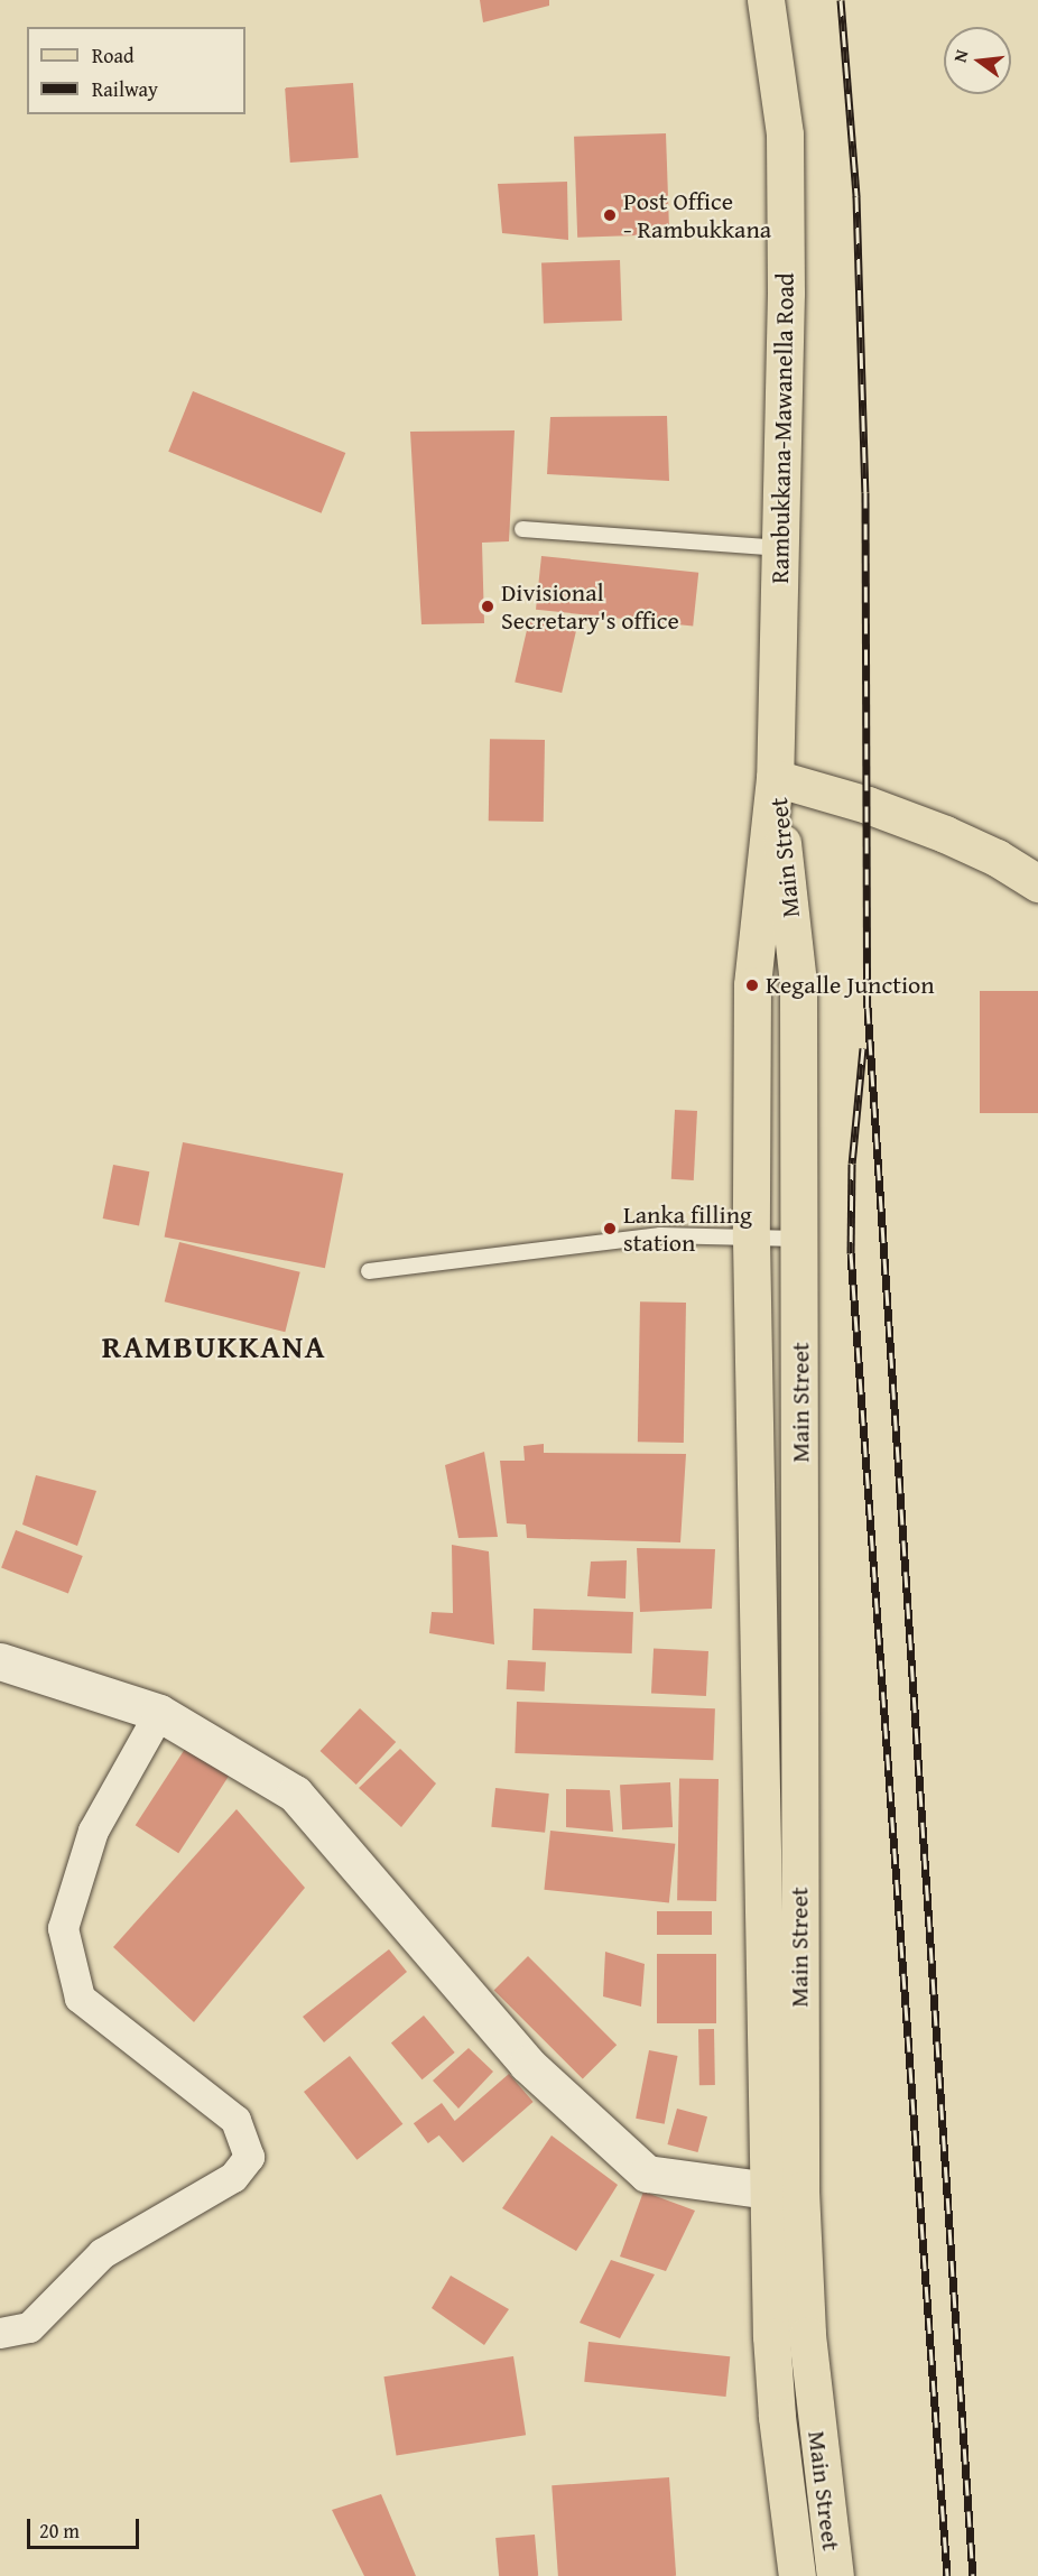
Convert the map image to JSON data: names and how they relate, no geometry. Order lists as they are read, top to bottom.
{
  "streets": {
    "main road": ["Rambukkana-Mawanella Road", "Main Street"]
  },
  "crossings": [
    ["Rambukkana-Mawanella Road", "Main Street"]
  ],
  "districts": ["RAMBUKKANA"],
  "places": [
    "Post Office - Rambukkana",
    "Divisional Secretary's office",
    "Kegalle Junction",
    "Lanka filling station"
  ],
  "legend": ["Road", "Railway"],
  "scale_bar": "20 m",
  "north": "left"
}
